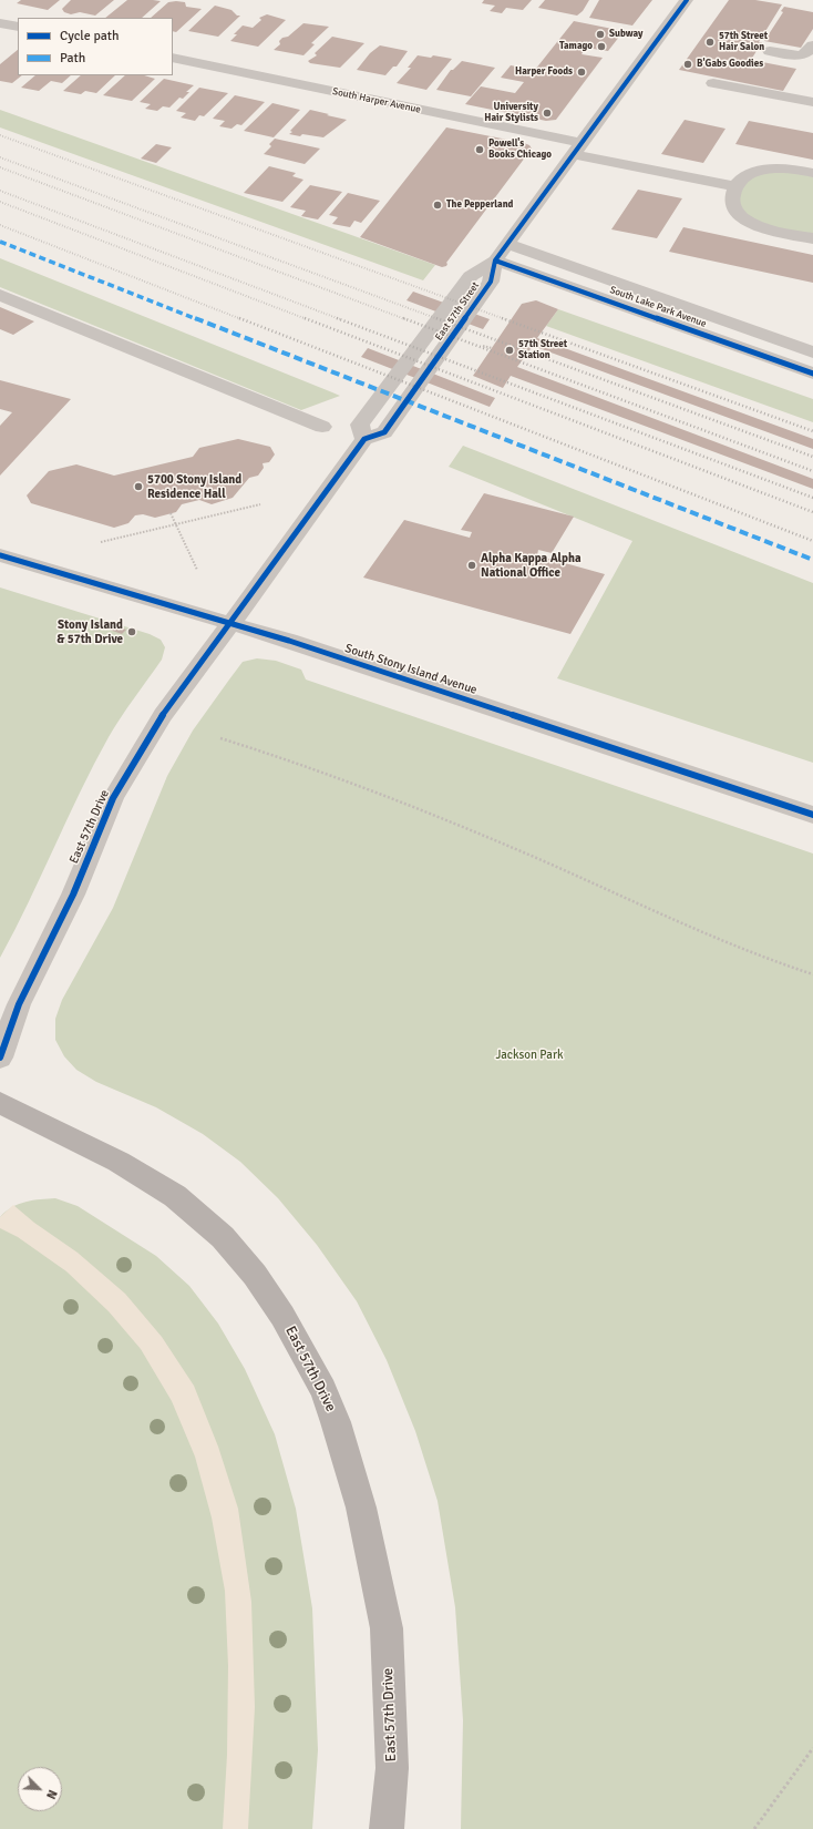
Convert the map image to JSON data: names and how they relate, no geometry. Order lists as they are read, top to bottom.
{
  "streets": {
    "main road": ["East 57th Drive"],
    "street": [
      "South Harper Avenue",
      "South Lake Park Avenue",
      "East 57th Street",
      "South Stony Island Avenue"
    ]
  },
  "crossings": [
    ["South Harper Avenue", "East 57th Street"],
    ["South Lake Park Avenue", "East 57th Street"],
    ["South Stony Island Avenue", "East 57th Drive"]
  ],
  "parks": ["Jackson Park"],
  "places": [
    "Subway",
    "57th Street Hair Salon",
    "Tamago",
    "B'Gabs Goodies",
    "Harper Foods",
    "University Hair Stylists",
    "Powell's Books Chicago",
    "The Pepperland",
    "57th Street Station",
    "5700 Stony Island Residence Hall",
    "Alpha Kappa Alpha National Office",
    "Stony Island & 57th Drive"
  ],
  "legend": ["Cycle path", "Path"],
  "north": "bottom right"
}
